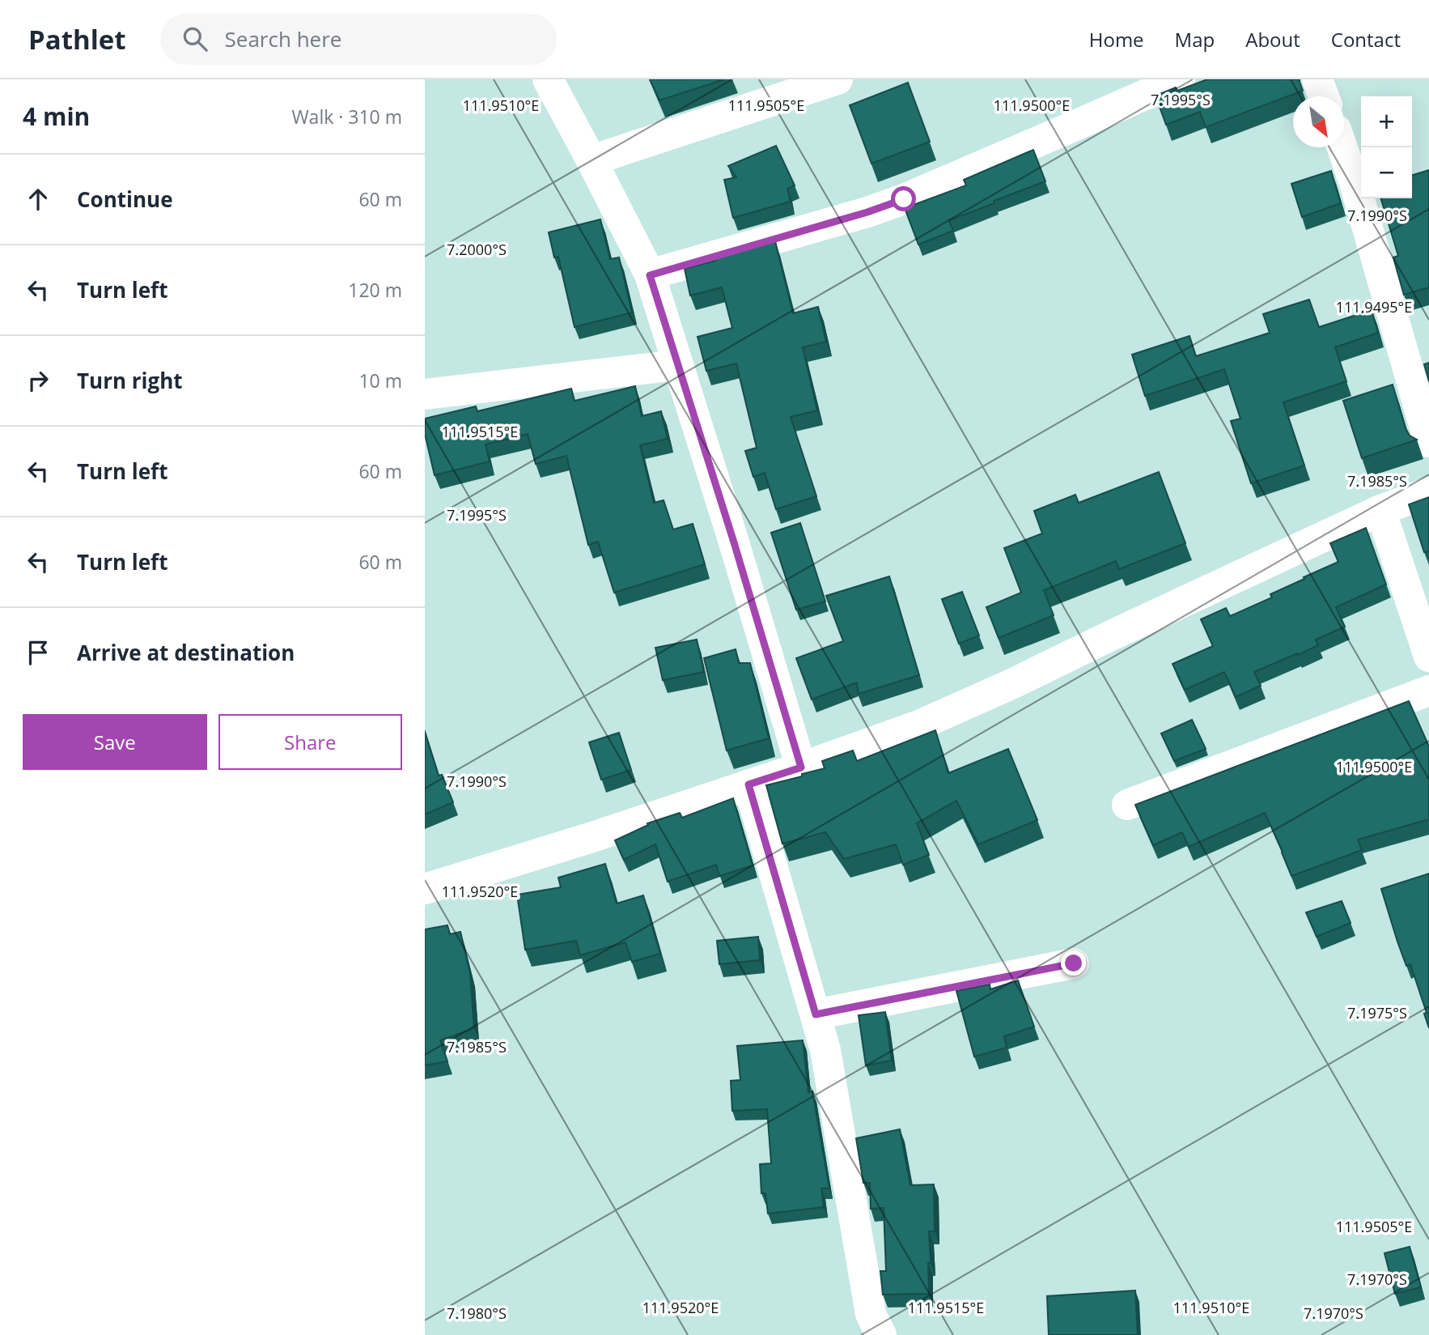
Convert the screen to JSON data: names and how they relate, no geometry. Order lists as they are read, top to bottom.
{
  "north": "bottom right",
  "page": {
    "header": "Pathlet",
    "search": "Search here",
    "nav": [
      "Home",
      "Map",
      "About",
      "Contact"
    ],
    "heading": ["4 min", "Walk · 310 m"],
    "map_buttons": ["+", "−"],
    "list": [
      ["Continue", "60 m"],
      ["Turn left", "120 m"],
      ["Turn right", "10 m"],
      ["Turn left", "60 m"],
      ["Turn left", "60 m"],
      "Arrive at destination"
    ],
    "buttons": ["Save", "Share"]
  },
  "coordinates": [
    "7.1995°S",
    "111.9510°E",
    "111.9505°E",
    "111.9500°E",
    "7.1990°S",
    "7.2000°S",
    "111.9495°E",
    "111.9515°E",
    "7.1985°S",
    "111.9520°E",
    "7.1975°S",
    "7.1970°S",
    "7.1980°S"
  ]
}
